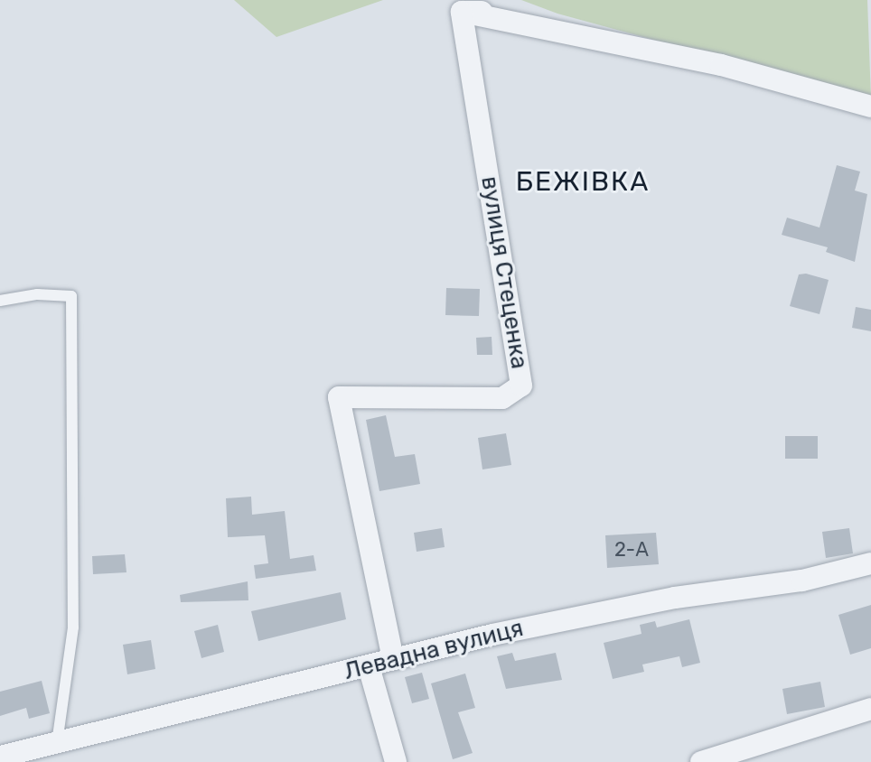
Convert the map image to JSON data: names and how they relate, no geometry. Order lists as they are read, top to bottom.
{
  "streets": {
    "street": ["вулиця Стеценка", "Левадна вулиця"]
  },
  "crossings": [
    ["вулиця Стеценка", "Левадна вулиця"]
  ],
  "districts": ["БЕЖІВКА"],
  "house_numbers": ["2-А"]
}
